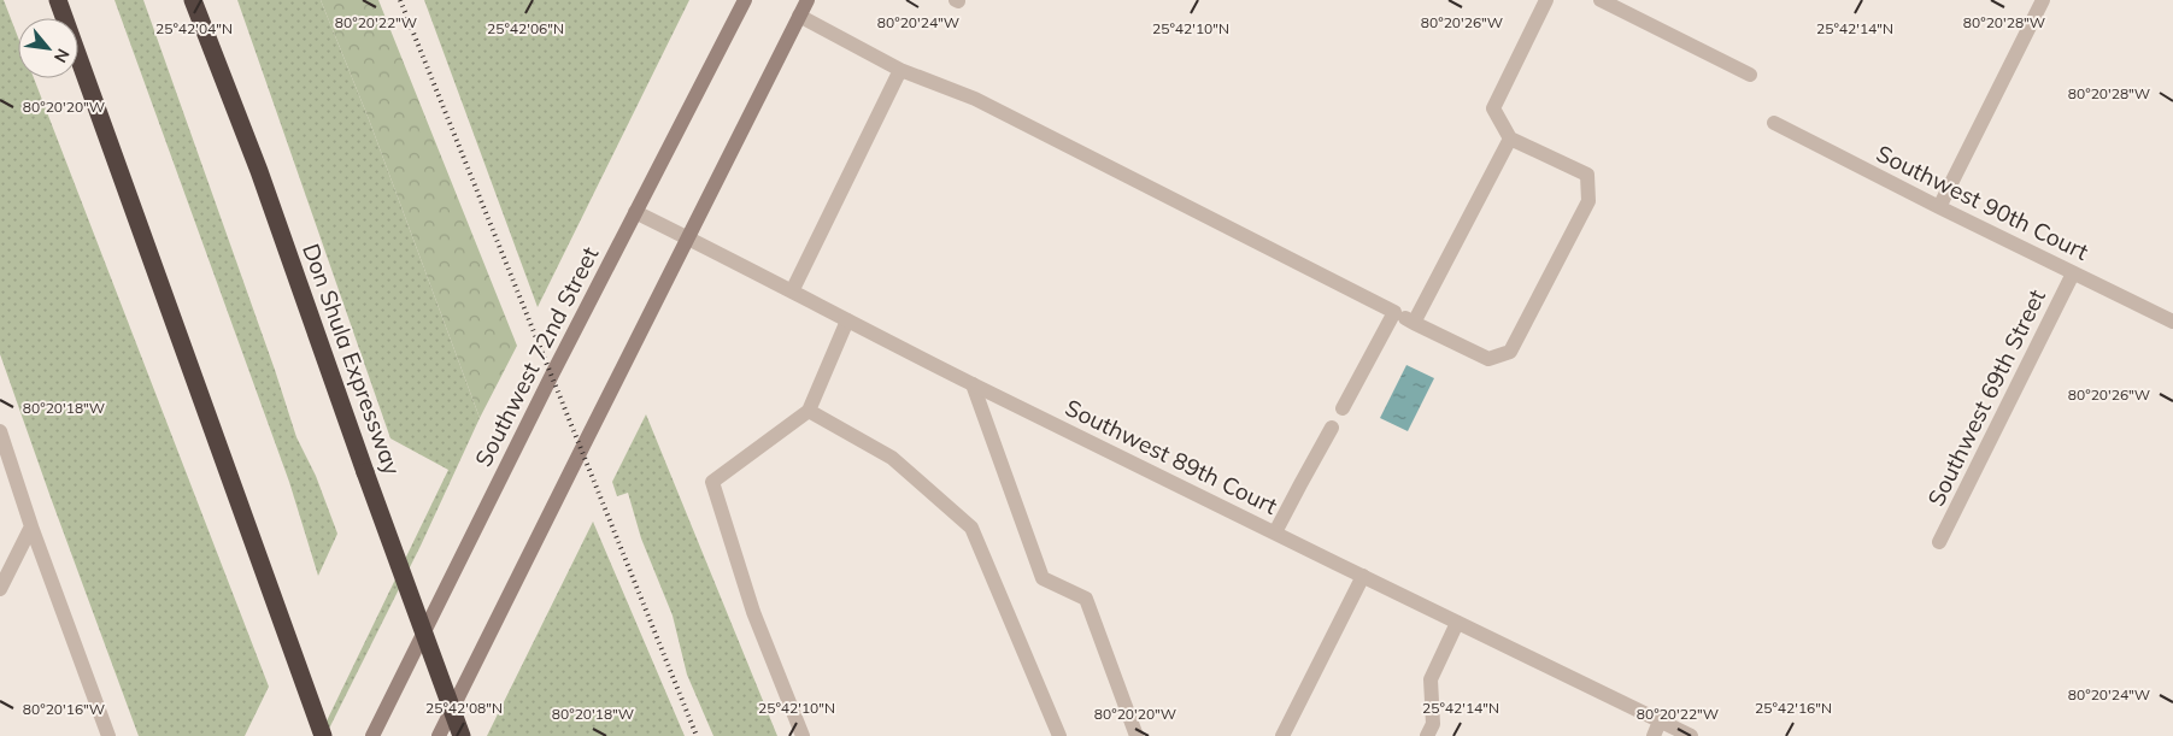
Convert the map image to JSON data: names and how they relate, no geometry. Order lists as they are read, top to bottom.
{
  "streets": {
    "highway": ["Don Shula Expressway"],
    "main road": ["Southwest 72nd Street"],
    "street": ["Southwest 90th Court", "Southwest 69th Street", "Southwest 89th Court"]
  },
  "crossings": [
    ["Southwest 90th Court", "Southwest 69th Street"],
    ["Southwest 72nd Street", "Southwest 89th Court"]
  ],
  "north": "bottom right",
  "coordinates": [
    "80°20'22\"W",
    "80°20'24\"W",
    "80°20'26\"W",
    "80°20'28\"W",
    "25°42'04\"N",
    "25°42'06\"N",
    "25°42'10\"N",
    "25°42'14\"N",
    "80°20'20\"W",
    "80°20'18\"W",
    "25°42'08\"N",
    "25°42'16\"N",
    "80°20'16\"W"
  ]
}
